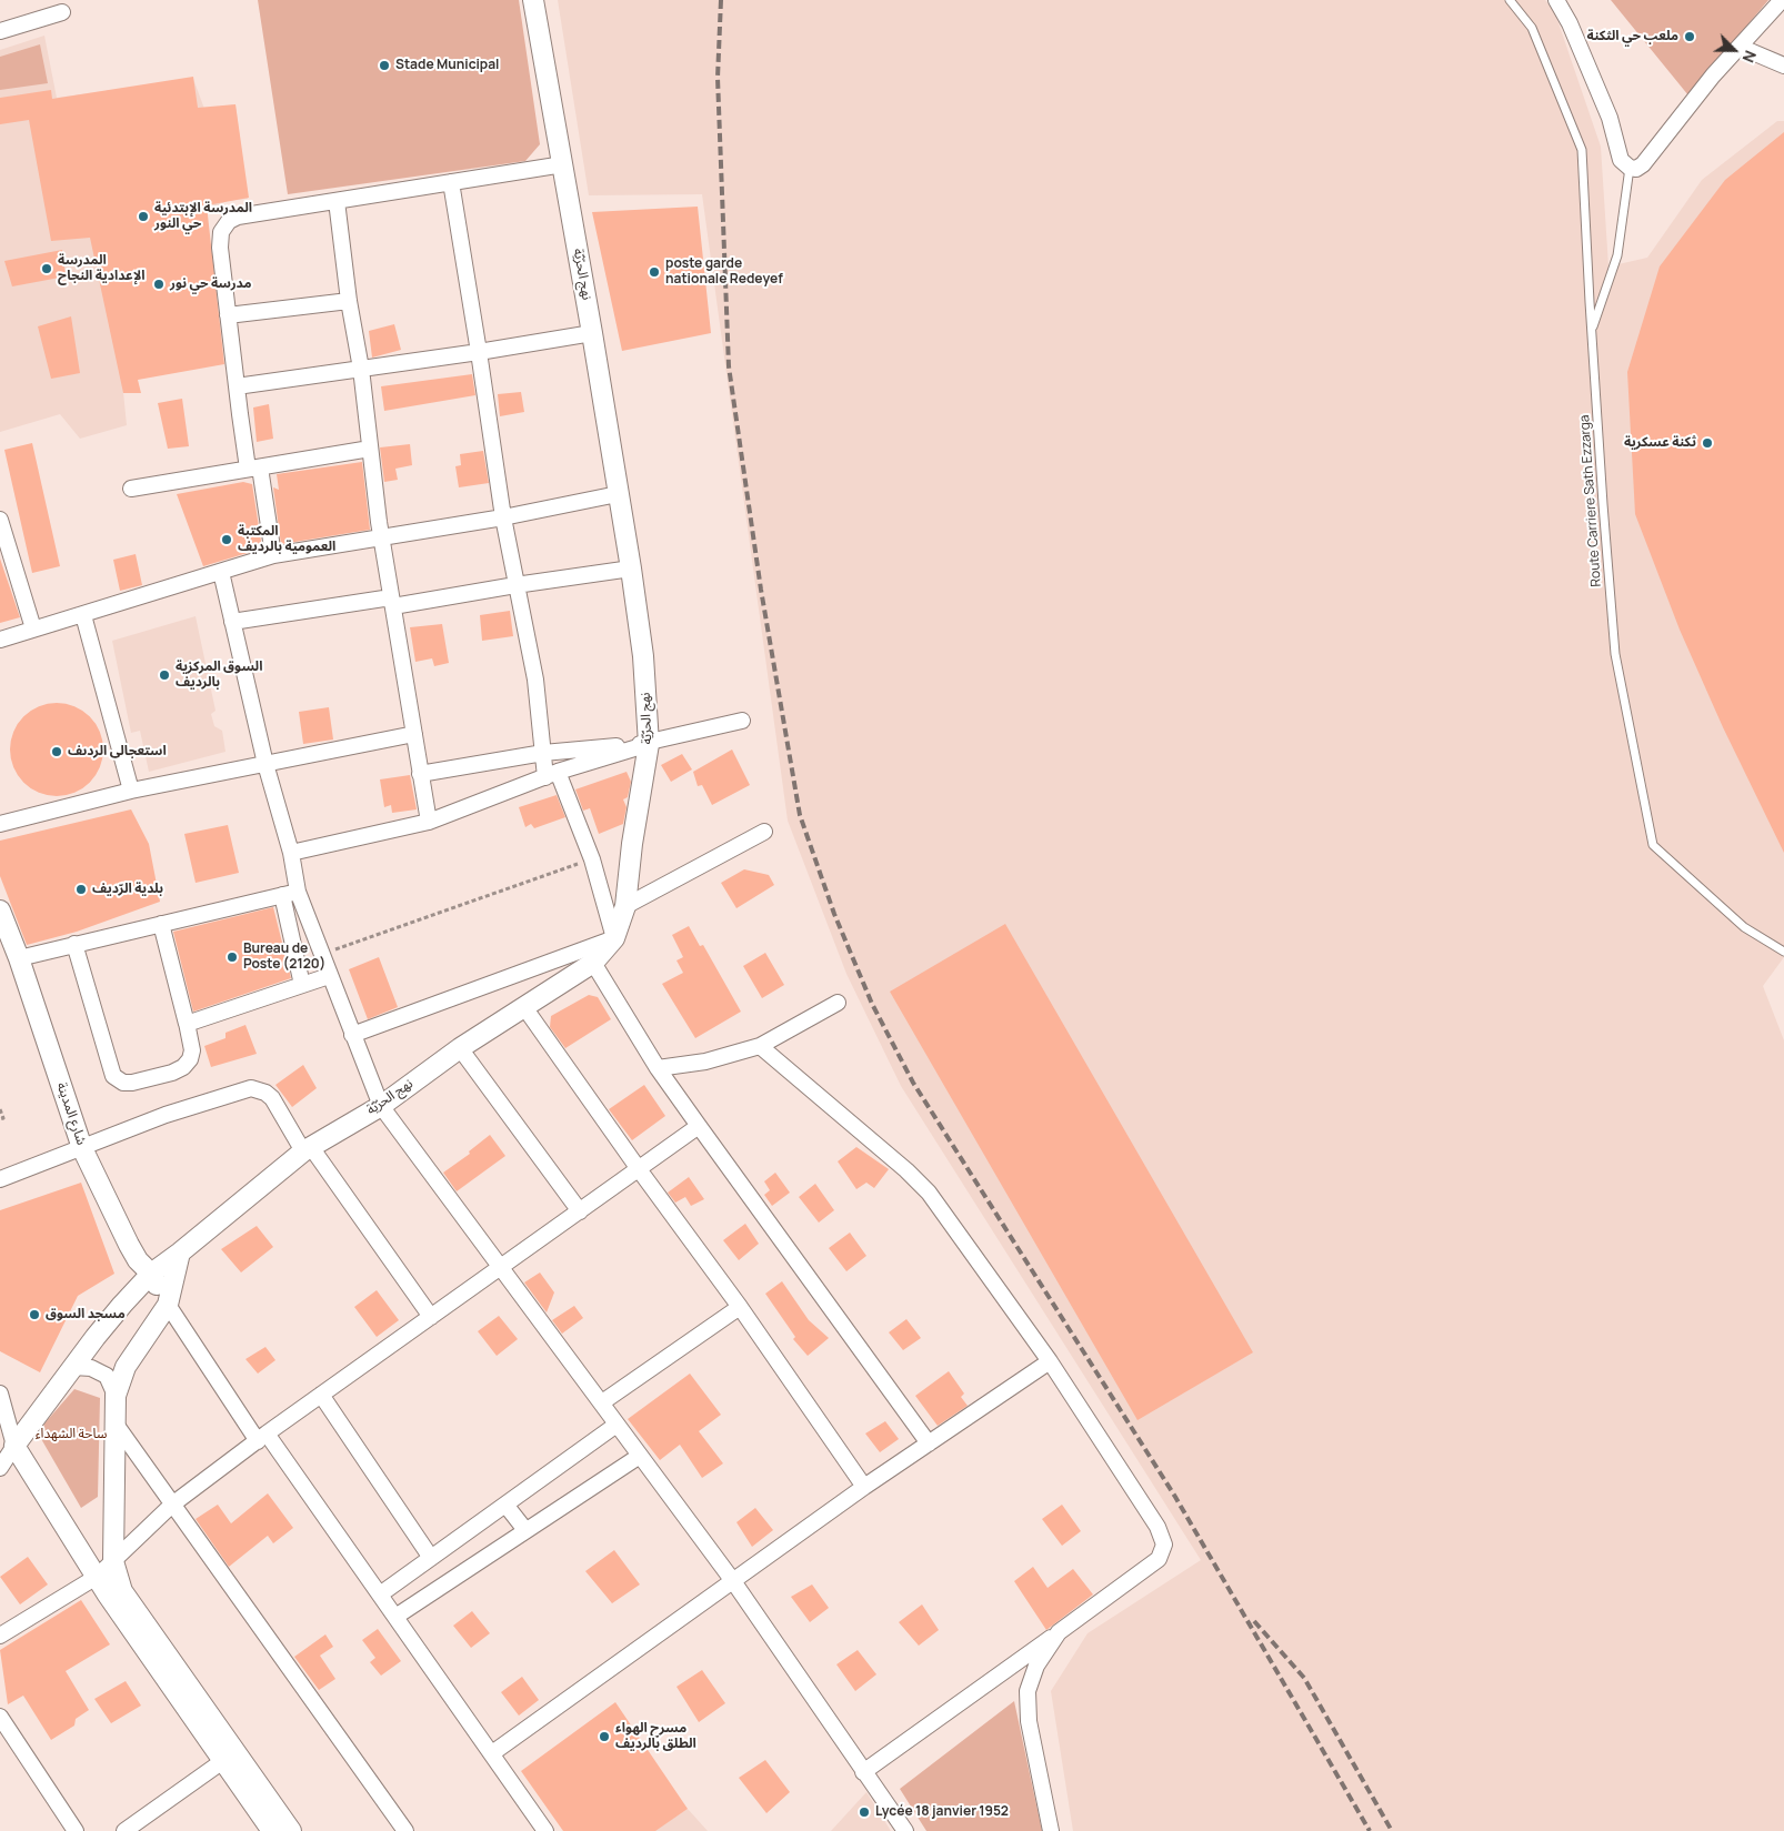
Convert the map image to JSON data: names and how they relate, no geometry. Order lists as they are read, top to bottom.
{
  "streets": {
    "street": ["نهج الحرّيّة", "شارع المدينة"],
    "lane": ["Route Carriere Sath Ezzarga"]
  },
  "crossings": [
    ["نهج الحرّيّة", "شارع المدينة"]
  ],
  "parks": ["ساحة الشهداء"],
  "places": [
    "ملعب حي الثكنة",
    "Stade Municipal",
    "المدرسة الإبتدئية حي النور",
    "المدرسة الإعدادية النجاح",
    "poste garde nationale Redeyef",
    "مدرسة حي نور",
    "ثكنة عسكرية",
    "المكتبة العمومية بالرديف",
    "السوق المركزية بالرديف",
    "استعجالى الردىف",
    "بلدية الرّديف",
    "Bureau de Poste (2120)",
    "مسجد السوق",
    "مسرح الهواء الطلق بالرديف",
    "Lycée 18 janvier 1952"
  ],
  "north": "bottom right"
}
